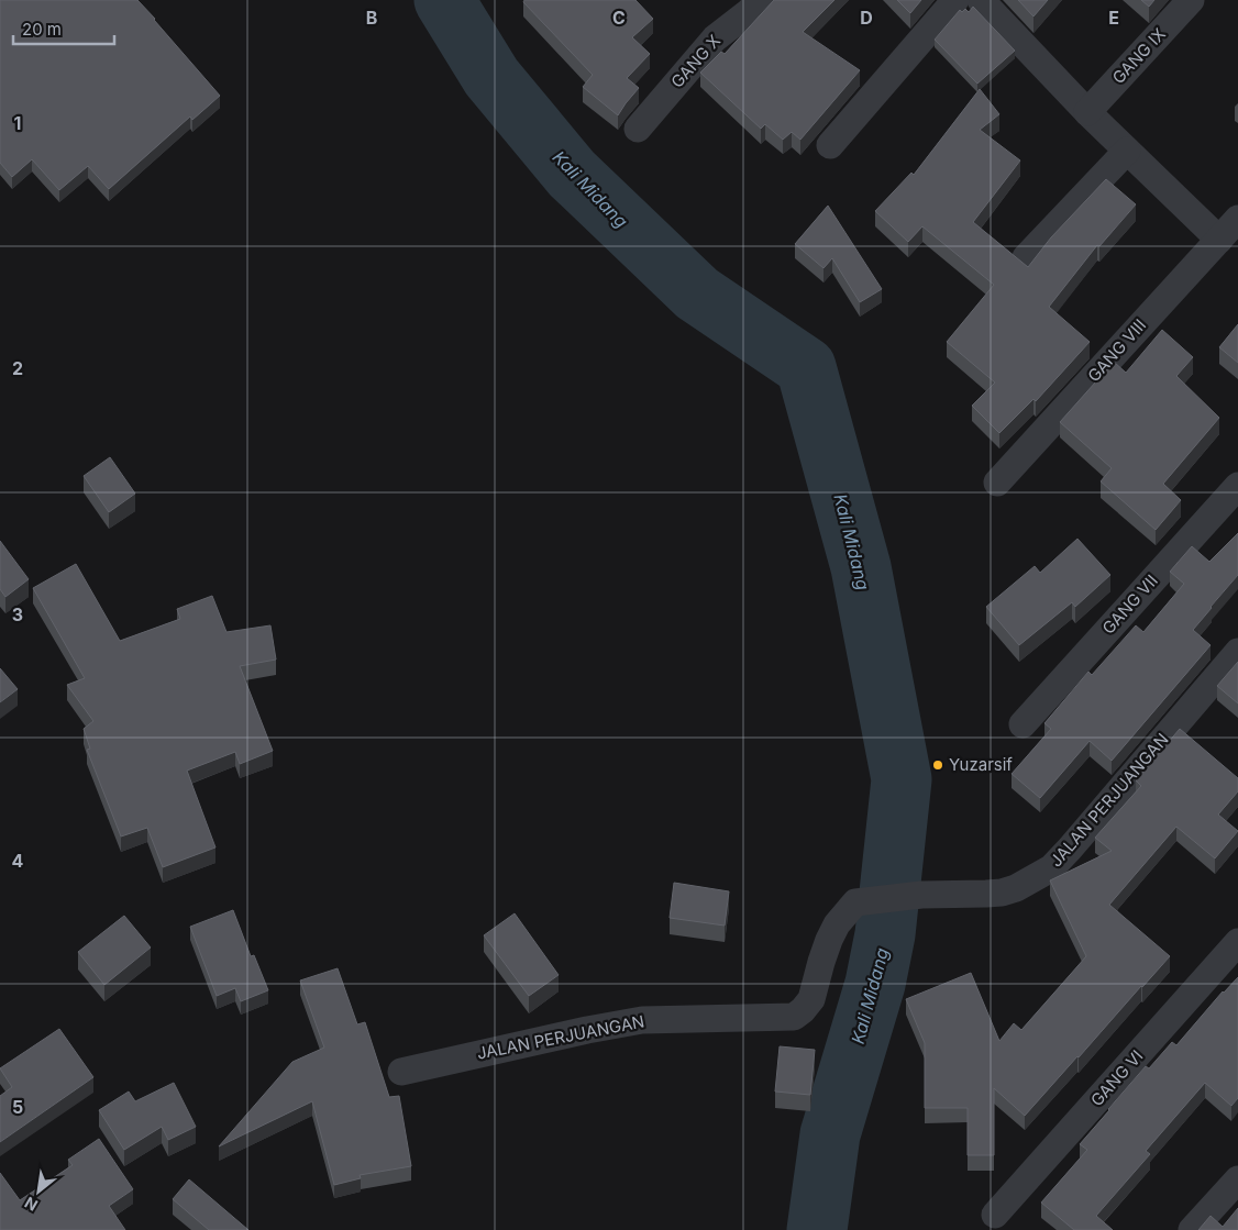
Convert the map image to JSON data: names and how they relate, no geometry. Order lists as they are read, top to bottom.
{
  "streets": {
    "street": [
      "GANG IX",
      "GANG X",
      "GANG VIII",
      "GANG VII",
      "JALAN PERJUANGAN",
      "GANG VI"
    ]
  },
  "water": ["Kali Midang"],
  "places": ["Yuzarsif"],
  "scale_bar": "20 m",
  "north": "bottom left",
  "grid": {
    "columns": [
      "B",
      "C",
      "D",
      "E"
    ],
    "rows": [
      "1",
      "2",
      "3",
      "4",
      "5"
    ]
  }
}
